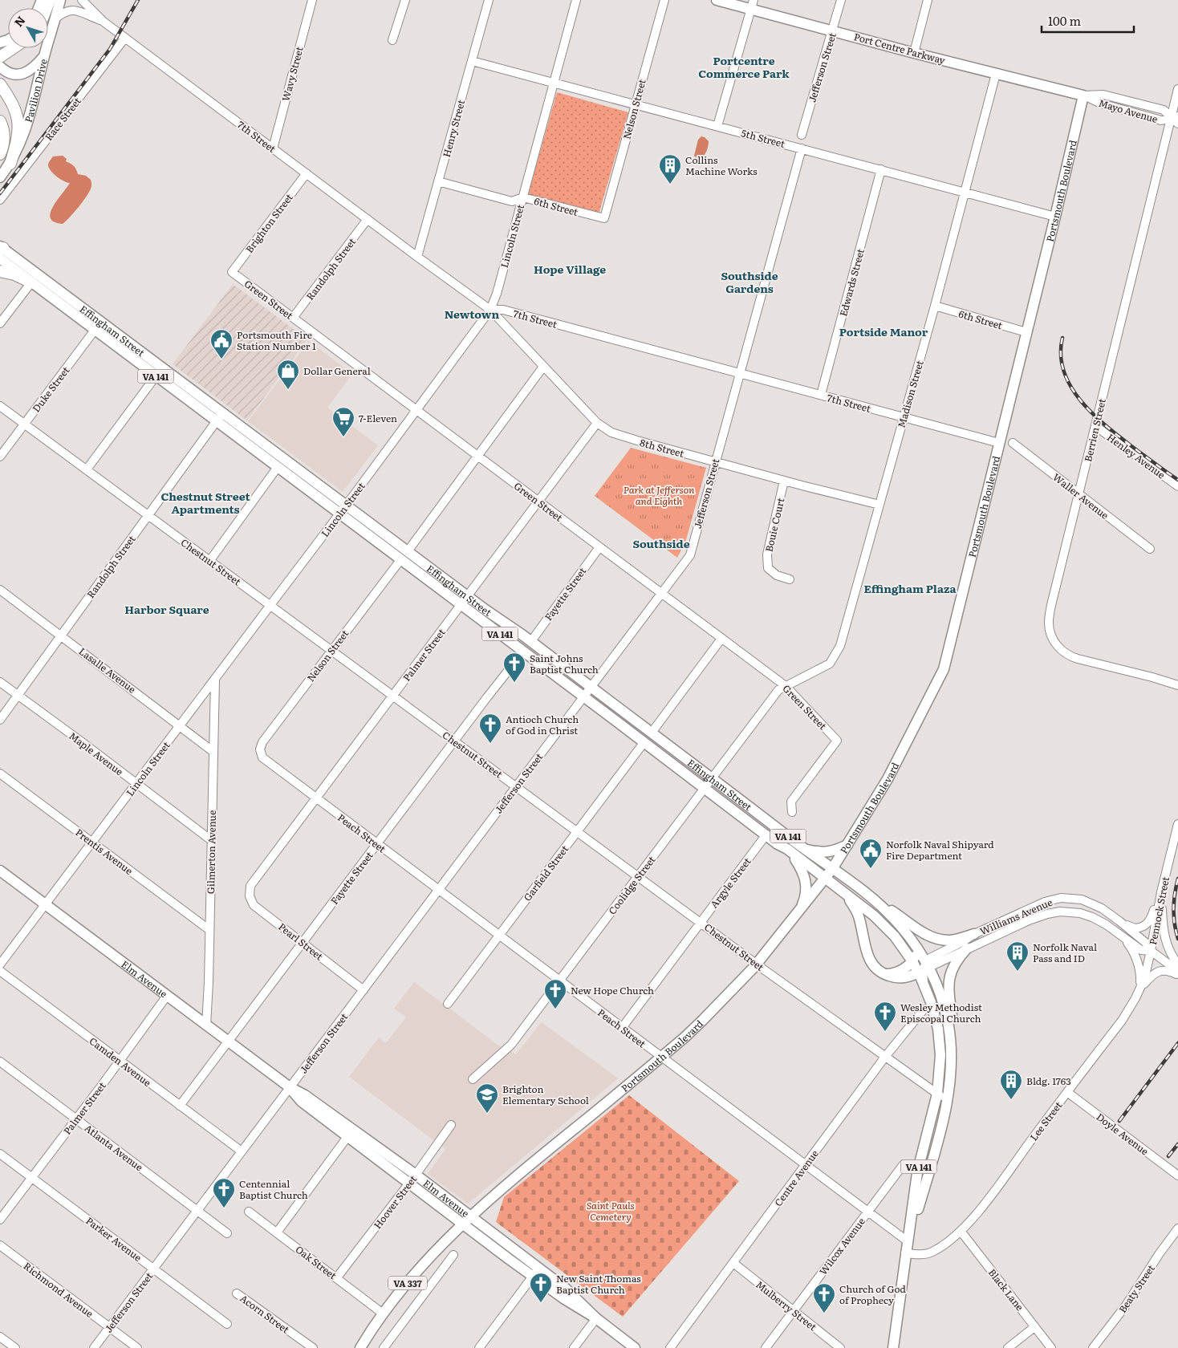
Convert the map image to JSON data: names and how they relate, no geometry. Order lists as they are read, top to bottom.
{
  "streets": {
    "main road": [
      "Port Centre Parkway",
      "Pavilion Drive",
      "Portsmouth Boulevard",
      "Effingham Street",
      "VA 141",
      "Elm Avenue",
      "VA 337"
    ],
    "street": [
      "Jefferson Street",
      "Wavy Street",
      "Nelson Street",
      "Mayo Avenue",
      "Race Street",
      "Henry Street",
      "7th Street",
      "5th Street",
      "6th Street",
      "Brighton Street",
      "Lincoln Street",
      "Randolph Street",
      "Edwards Street",
      "Green Street",
      "Duke Street",
      "Madison Street",
      "Berrien Street",
      "8th Street",
      "Henley Avenue",
      "Waller Avenue",
      "Bouie Court",
      "Chestnut Street",
      "Fayette Street",
      "Palmer Street",
      "Lasalle Avenue",
      "Maple Avenue",
      "Peach Street",
      "Prentis Avenue",
      "Gilmerton Avenue",
      "Garfield Street",
      "Argyle Street",
      "Coolidge Street",
      "Pennock Street",
      "Williams Avenue",
      "Pearl Street",
      "Camden Avenue",
      "Lee Street",
      "Doyle Avenue",
      "Atlanta Avenue",
      "Centre Avenue",
      "Hoover Street",
      "Parker Avenue",
      "Wilcox Avenue",
      "Oak Street",
      "Beaty Street",
      "Richmond Avenue",
      "Black Lane",
      "Mulberry Street",
      "Acorn Street"
    ]
  },
  "crossings": [
    ["Port Centre Parkway", "Jefferson Street"],
    ["Port Centre Parkway", "Mayo Avenue"],
    ["Port Centre Parkway", "Portsmouth Boulevard"],
    ["Port Centre Parkway", "Madison Street"],
    ["Jefferson Street", "7th Street"],
    ["Jefferson Street", "5th Street"],
    ["Jefferson Street", "Green Street"],
    ["Jefferson Street", "Effingham Street"],
    ["Jefferson Street", "8th Street"],
    ["Jefferson Street", "Chestnut Street"],
    ["Jefferson Street", "Peach Street"],
    ["Jefferson Street", "Pearl Street"],
    ["Jefferson Street", "Elm Avenue"],
    ["Jefferson Street", "Camden Avenue"],
    ["Jefferson Street", "Atlanta Avenue"],
    ["Jefferson Street", "Parker Avenue"],
    ["Jefferson Street", "Richmond Avenue"],
    ["Wavy Street", "7th Street"],
    ["Pavilion Drive", "7th Street"],
    ["Nelson Street", "5th Street"],
    ["Nelson Street", "6th Street"],
    ["Nelson Street", "Effingham Street"],
    ["Nelson Street", "Chestnut Street"],
    ["Nelson Street", "Peach Street"],
    ["Mayo Avenue", "Portsmouth Boulevard"],
    ["Mayo Avenue", "Berrien Street"],
    ["Race Street", "7th Street"],
    ["Henry Street", "7th Street"],
    ["Henry Street", "5th Street"],
    ["Henry Street", "6th Street"],
    ["7th Street", "Portsmouth Boulevard"],
    ["7th Street", "Brighton Street"],
    ["7th Street", "Lincoln Street"],
    ["7th Street", "Randolph Street"],
    ["7th Street", "Edwards Street"],
    ["7th Street", "Madison Street"],
    ["7th Street", "8th Street"],
    ["5th Street", "Portsmouth Boulevard"],
    ["5th Street", "Lincoln Street"],
    ["5th Street", "Edwards Street"],
    ["5th Street", "Madison Street"],
    ["Portsmouth Boulevard", "6th Street"],
    ["Portsmouth Boulevard", "Effingham Street"],
    ["Portsmouth Boulevard", "Chestnut Street"],
    ["Portsmouth Boulevard", "Peach Street"],
    ["Portsmouth Boulevard", "Elm Avenue"],
    ["Portsmouth Boulevard", "Oak Street"],
    ["6th Street", "Lincoln Street"],
    ["6th Street", "Madison Street"],
    ["Brighton Street", "Green Street"],
    ["Lincoln Street", "Green Street"],
    ["Lincoln Street", "Effingham Street"],
    ["Lincoln Street", "8th Street"],
    ["Lincoln Street", "Chestnut Street"],
    ["Lincoln Street", "Lasalle Avenue"],
    ["Lincoln Street", "Maple Avenue"],
    ["Lincoln Street", "Prentis Avenue"],
    ["Lincoln Street", "Gilmerton Avenue"],
    ["Lincoln Street", "Elm Avenue"],
    ["Randolph Street", "Green Street"],
    ["Randolph Street", "Effingham Street"],
    ["Randolph Street", "Chestnut Street"],
    ["Randolph Street", "Lasalle Avenue"],
    ["Randolph Street", "Maple Avenue"],
    ["Green Street", "Madison Street"],
    ["Green Street", "Fayette Street"],
    ["Green Street", "Palmer Street"],
    ["Green Street", "Coolidge Street"],
    ["Effingham Street", "VA 141"],
    ["Effingham Street", "Duke Street"],
    ["Effingham Street", "Chestnut Street"],
    ["Effingham Street", "Fayette Street"],
    ["Effingham Street", "Palmer Street"],
    ["Effingham Street", "Garfield Street"],
    ["Effingham Street", "Argyle Street"],
    ["Effingham Street", "Coolidge Street"],
    ["Effingham Street", "Williams Avenue"],
    ["VA 141", "Chestnut Street"],
    ["VA 141", "Peach Street"],
    ["VA 141", "Lee Street"],
    ["Duke Street", "Chestnut Street"],
    ["Madison Street", "8th Street"],
    ["Madison Street", "Coolidge Street"],
    ["Berrien Street", "Henley Avenue"],
    ["Berrien Street", "Waller Avenue"],
    ["8th Street", "Bouie Court"],
    ["8th Street", "Palmer Street"],
    ["Chestnut Street", "Fayette Street"],
    ["Chestnut Street", "Palmer Street"],
    ["Chestnut Street", "Garfield Street"],
    ["Chestnut Street", "Argyle Street"],
    ["Chestnut Street", "Coolidge Street"],
    ["Chestnut Street", "Centre Avenue"],
    ["Fayette Street", "Peach Street"],
    ["Fayette Street", "Pearl Street"],
    ["Fayette Street", "Elm Avenue"],
    ["Fayette Street", "Camden Avenue"],
    ["Palmer Street", "Peach Street"],
    ["Palmer Street", "Pearl Street"],
    ["Palmer Street", "Elm Avenue"],
    ["Palmer Street", "Camden Avenue"],
    ["Palmer Street", "Atlanta Avenue"],
    ["Palmer Street", "Parker Avenue"],
    ["Lasalle Avenue", "Gilmerton Avenue"],
    ["Maple Avenue", "Gilmerton Avenue"],
    ["Peach Street", "Garfield Street"],
    ["Peach Street", "Argyle Street"],
    ["Peach Street", "Coolidge Street"],
    ["Peach Street", "Centre Avenue"],
    ["Peach Street", "Wilcox Avenue"],
    ["Prentis Avenue", "Gilmerton Avenue"],
    ["Gilmerton Avenue", "Elm Avenue"],
    ["Pennock Street", "Williams Avenue"],
    ["Pennock Street", "Lee Street"],
    ["Williams Avenue", "Lee Street"],
    ["Elm Avenue", "Hoover Street"],
    ["Lee Street", "Doyle Avenue"],
    ["Lee Street", "Black Lane"],
    ["Centre Avenue", "Mulberry Street"],
    ["Hoover Street", "Oak Street"],
    ["Wilcox Avenue", "Mulberry Street"]
  ],
  "districts": [
    "Portcentre Commerce Park",
    "Hope Village",
    "Southside Gardens",
    "Newtown",
    "Portside Manor",
    "Chestnut Street Apartments",
    "Southside",
    "Effingham Plaza",
    "Harbor Square"
  ],
  "parks": ["Park at Jefferson and Eighth", "Saint Pauls Cemetery"],
  "places": {
    "building": ["Collins Machine Works", "Norfolk Naval Pass and ID", "Bldg. 1763"],
    "public building": ["Portsmouth Fire Station Number 1", "Norfolk Naval Shipyard Fire Department"],
    "shop": ["Dollar General"],
    "supermarket": ["7-Eleven"],
    "church": [
      "Saint Johns Baptist Church",
      "Antioch Church of God in Christ",
      "New Hope Church",
      "Wesley Methodist Episcopal Church",
      "Centennial Baptist Church",
      "New Saint Thomas Baptist Church",
      "Church of God of Prophecy"
    ],
    "school or university": ["Brighton Elementary School"]
  },
  "scale_bar": "100 m",
  "north": "top left"
}
